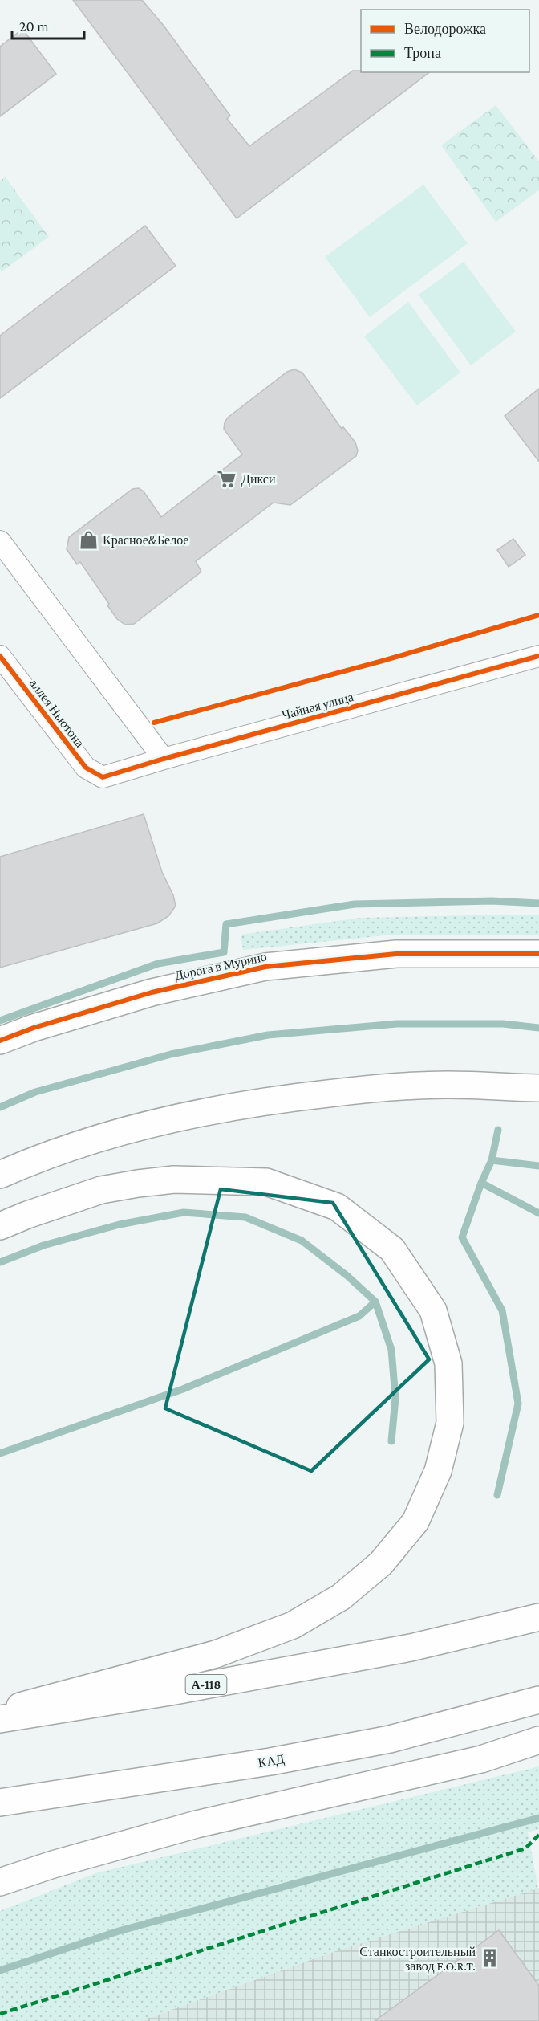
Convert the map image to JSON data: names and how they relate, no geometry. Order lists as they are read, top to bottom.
{
  "streets": {
    "main road": ["Дорога в Мурино", "А-118", "КАД"],
    "street": ["Чайная улица", "аллея Ньютона"]
  },
  "crossings": [
    ["Чайная улица", "аллея Ньютона"]
  ],
  "places": {
    "supermarket": ["Дикси"],
    "shop": ["Красное&Белое"],
    "building": ["Станкостроительный завод F.O.R.T."]
  },
  "legend": ["Велодорожка", "Тропа"],
  "scale_bar": "20 m"
}
